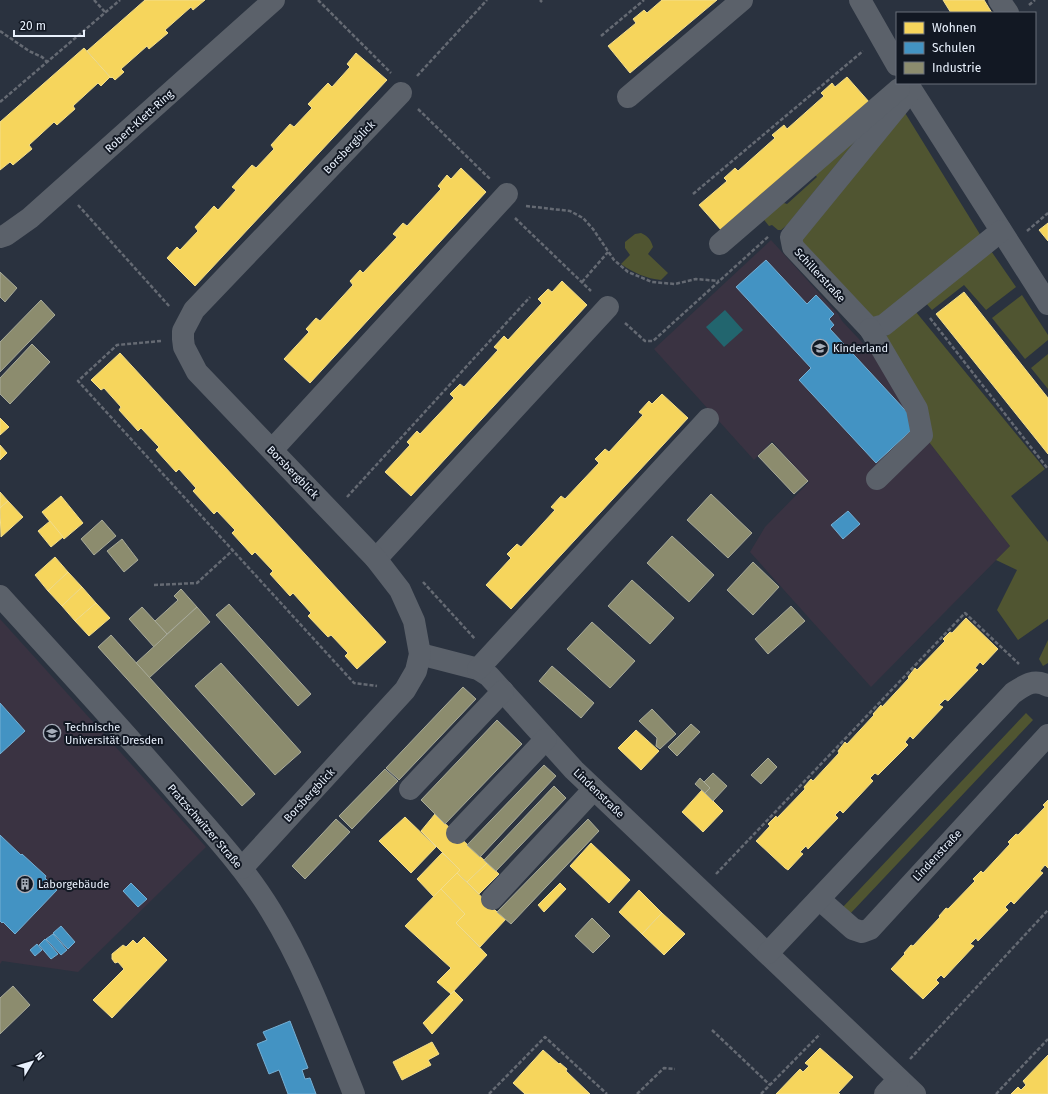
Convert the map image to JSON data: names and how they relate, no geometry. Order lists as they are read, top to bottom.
{
  "streets": {
    "street": [
      "Robert-Klett-Ring",
      "Borsbergblick",
      "Schillerstraße",
      "Lindenstraße",
      "Pratzschwitzer Straße"
    ]
  },
  "crossings": [
    ["Borsbergblick", "Lindenstraße"],
    ["Borsbergblick", "Pratzschwitzer Straße"]
  ],
  "places": {
    "school or university": ["Kinderland", "Technische Universität Dresden"],
    "building": ["Laborgebäude"]
  },
  "legend": ["Wohnen", "Schulen", "Industrie"],
  "scale_bar": "20 m",
  "north": "top right"
}
